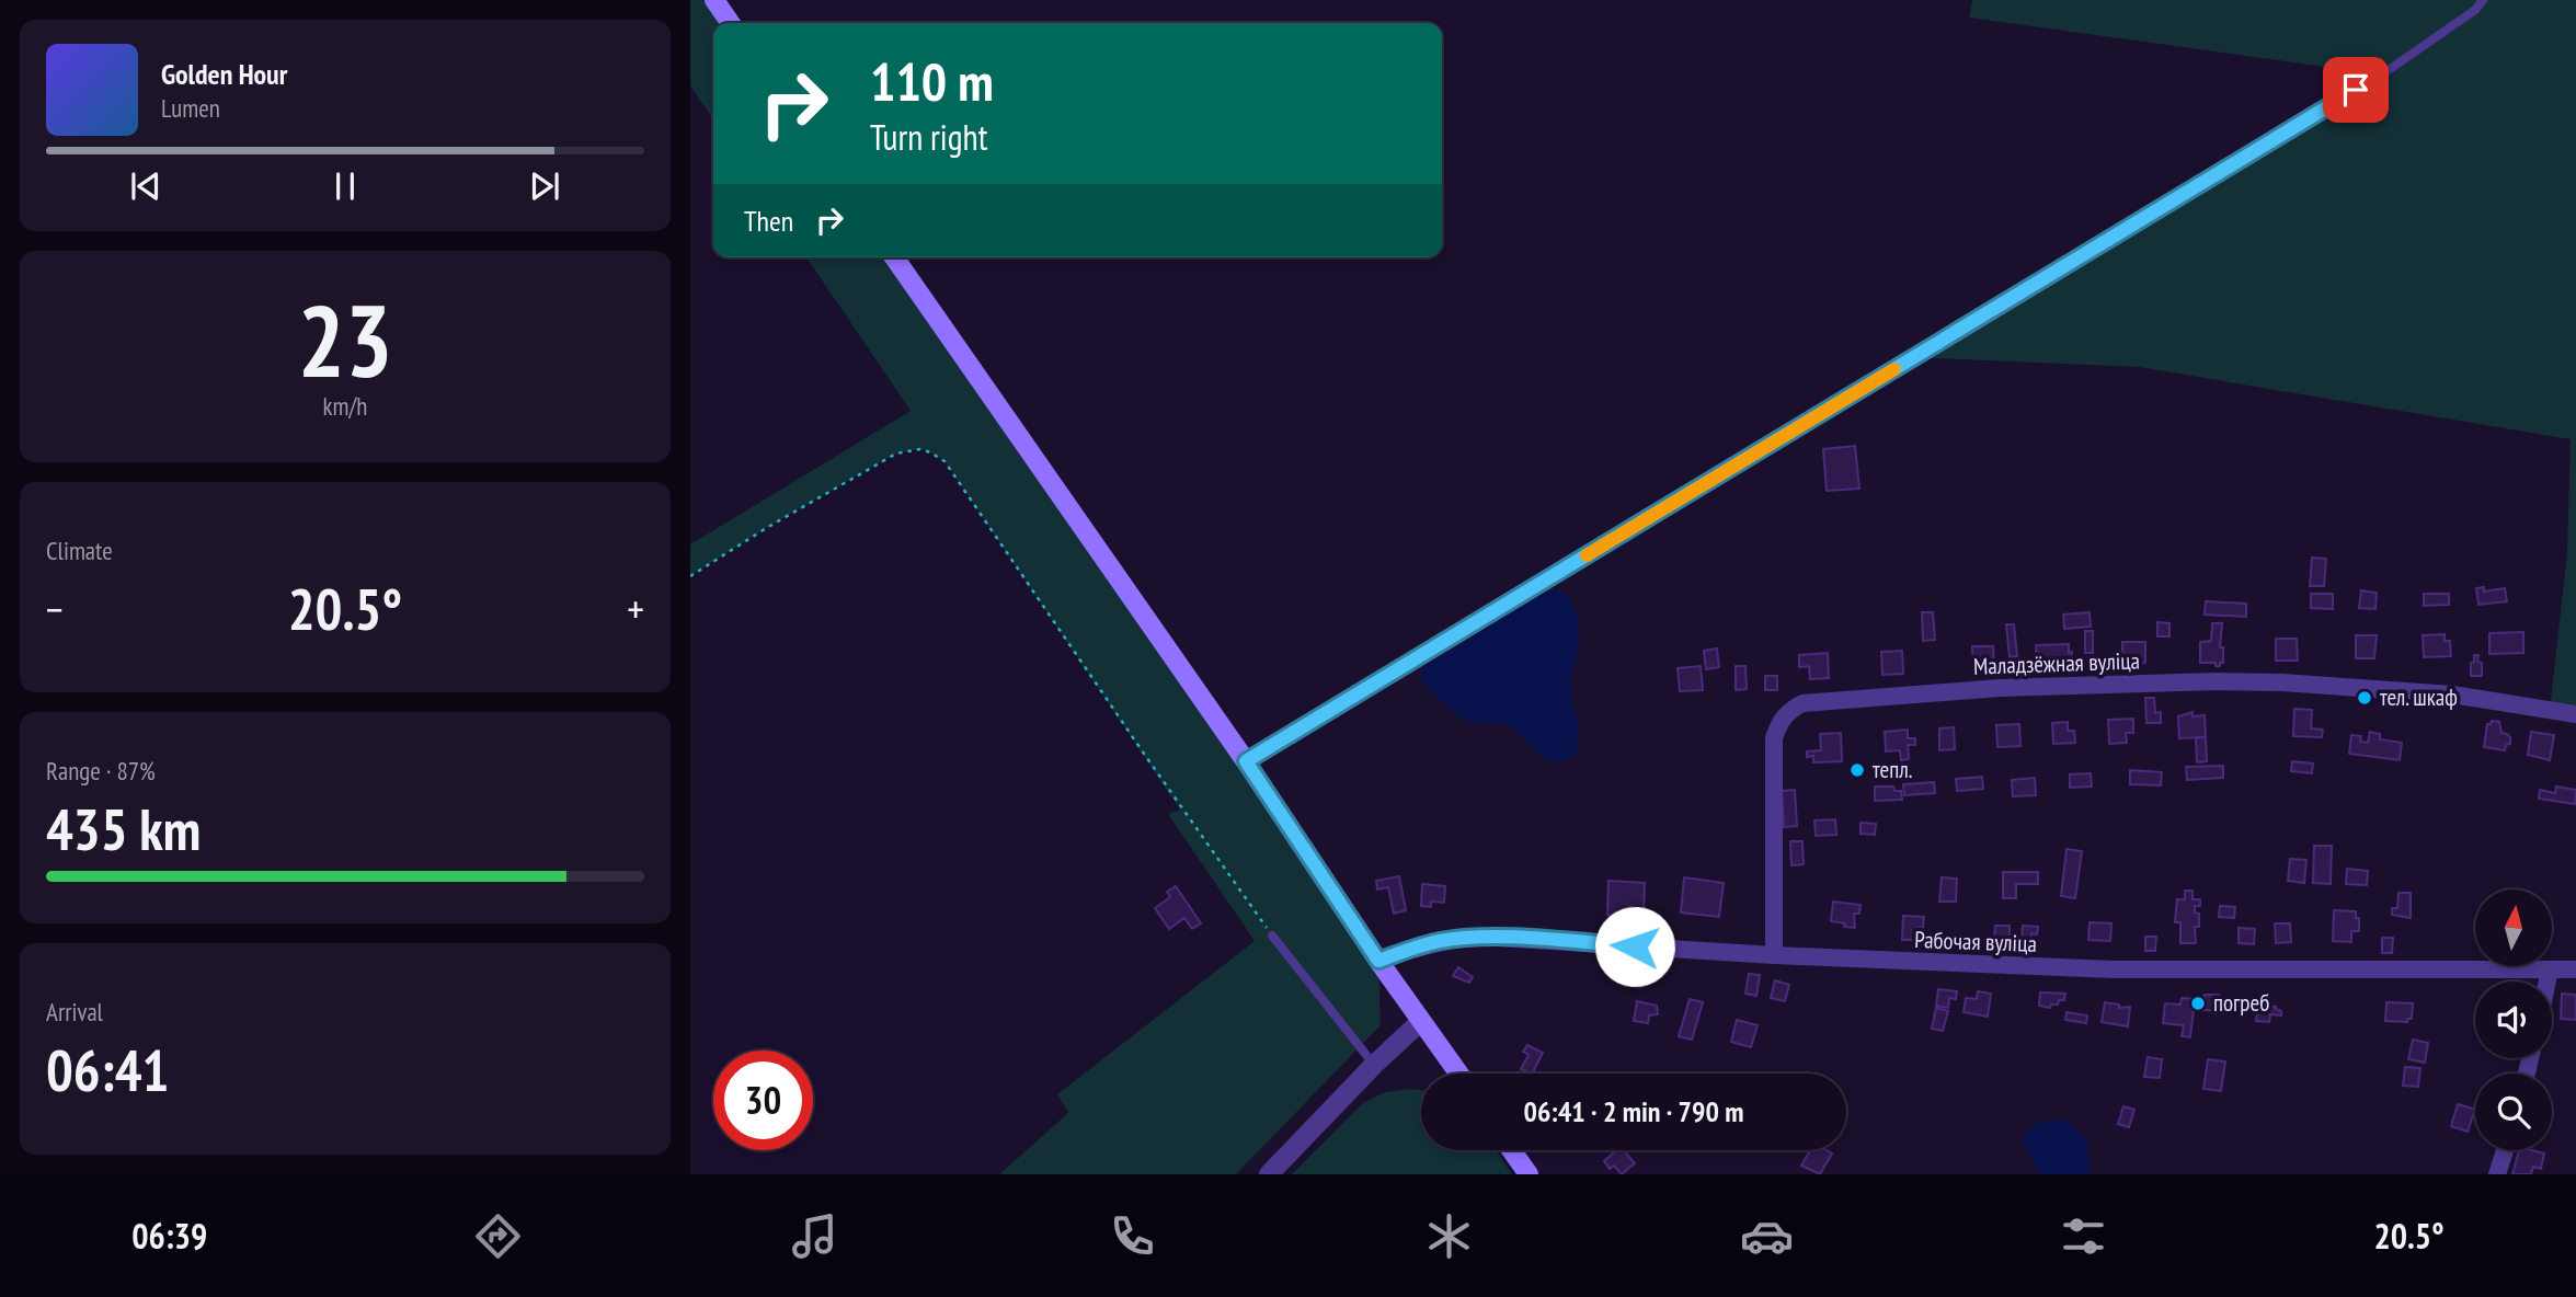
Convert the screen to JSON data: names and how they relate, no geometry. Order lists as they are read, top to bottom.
{
  "streets": {
    "street": ["Маладзёжная вуліца", "Рабочая вуліца"]
  },
  "crossings": [
    ["Маладзёжная вуліца", "Рабочая вуліца"]
  ],
  "places": ["тел. шкаф", "тепл.", "погреб"],
  "north": "top",
  "page": {
    "turn": ["110 m", "Turn right"],
    "song": ["Golden Hour", "Lumen"],
    "then": "Then",
    "tile": [
      ["23", "km/h"],
      "Climate",
      ["Range · 87%", "435 km"],
      ["Arrival", "06:41"]
    ],
    "heat": ["−", "20.5°", "+"],
    "limit": "30",
    "trip": "06:41 · 2 min · 790 m",
    "tabs": ["06:39", "20.5°"]
  }
}
